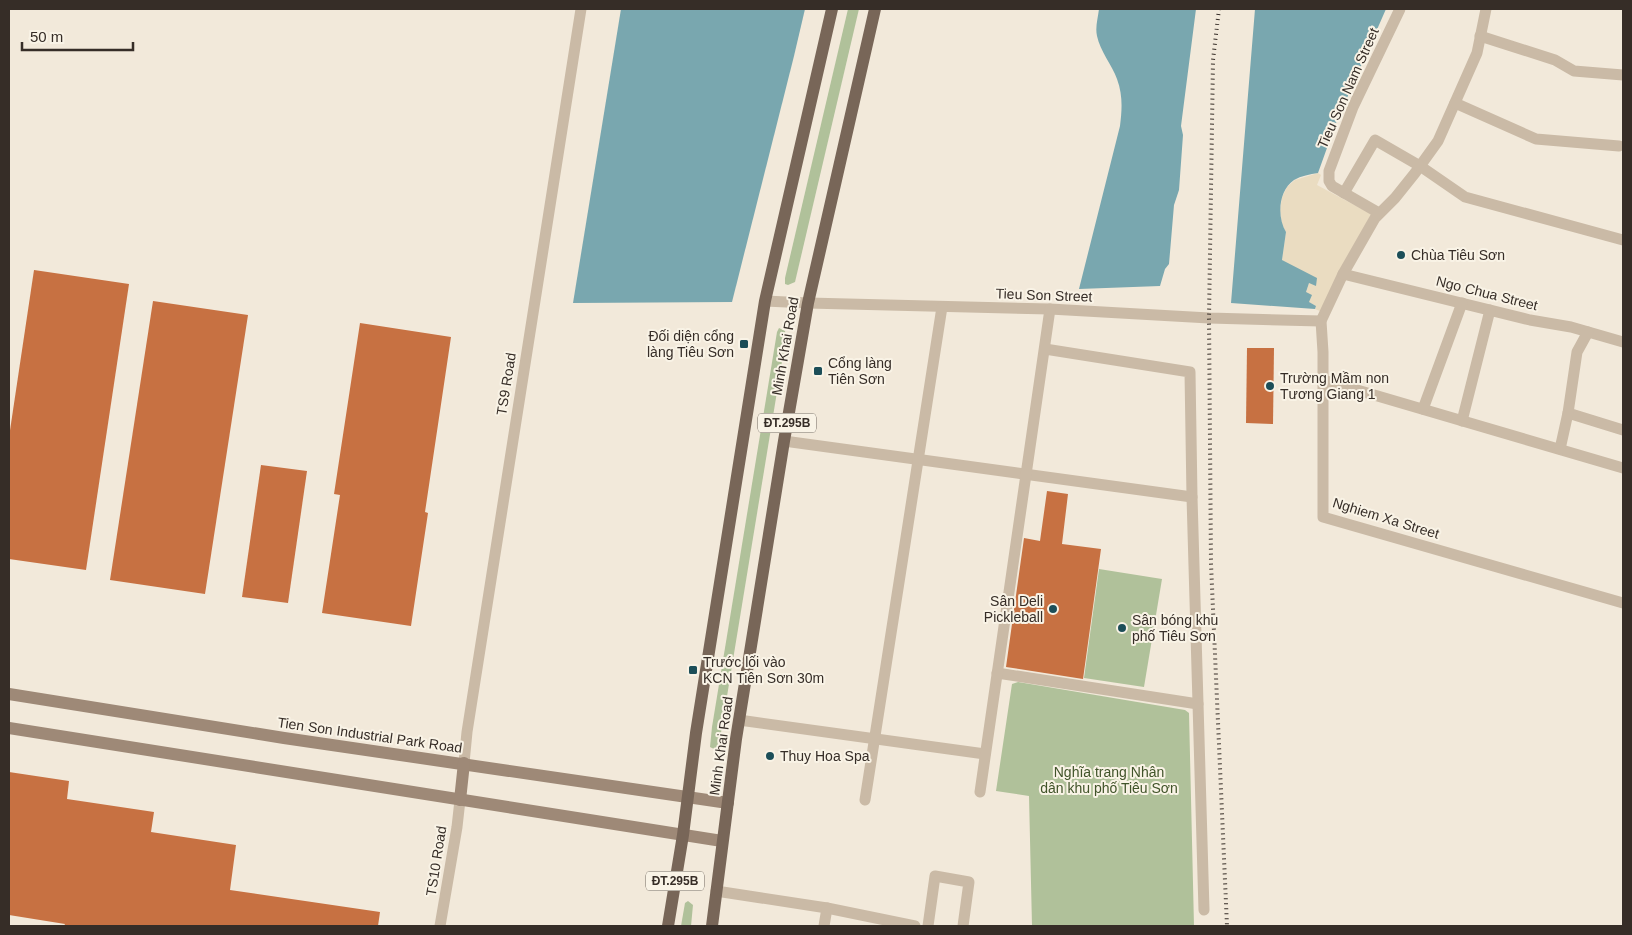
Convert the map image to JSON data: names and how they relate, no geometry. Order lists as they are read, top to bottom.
{
  "streets": {
    "main road": ["Minh Khai Road", "ĐT.295B", "Tien Son Industrial Park Road"],
    "street": [
      "Tieu Son Nam Street",
      "Ngo Chua Street",
      "Tieu Son Street",
      "TS9 Road",
      "Nghiem Xa Street",
      "TS10 Road"
    ]
  },
  "crossings": [
    ["Tieu Son Nam Street", "Nghiem Xa Street"],
    ["Ngo Chua Street", "Nghiem Xa Street"],
    ["Tieu Son Street", "Minh Khai Road"],
    ["Tieu Son Street", "Nghiem Xa Street"],
    ["Minh Khai Road", "ĐT.295B"],
    ["Minh Khai Road", "Tien Son Industrial Park Road"],
    ["TS9 Road", "Tien Son Industrial Park Road"]
  ],
  "parks": ["Nghĩa trang Nhân dân khu phố Tiêu Sơn"],
  "places": {
    "other": [
      "Chùa Tiêu Sơn",
      "Trường Mầm non Tương Giang 1",
      "Sân Deli Pickleball",
      "Sân bóng khu phố Tiêu Sơn",
      "Thuy Hoa Spa"
    ],
    "transit": ["Đối diện cổng làng Tiêu Sơn", "Cổng làng Tiên Sơn", "Trước lối vào KCN Tiên Sơn 30m"]
  },
  "scale_bar": "50 m"
}
